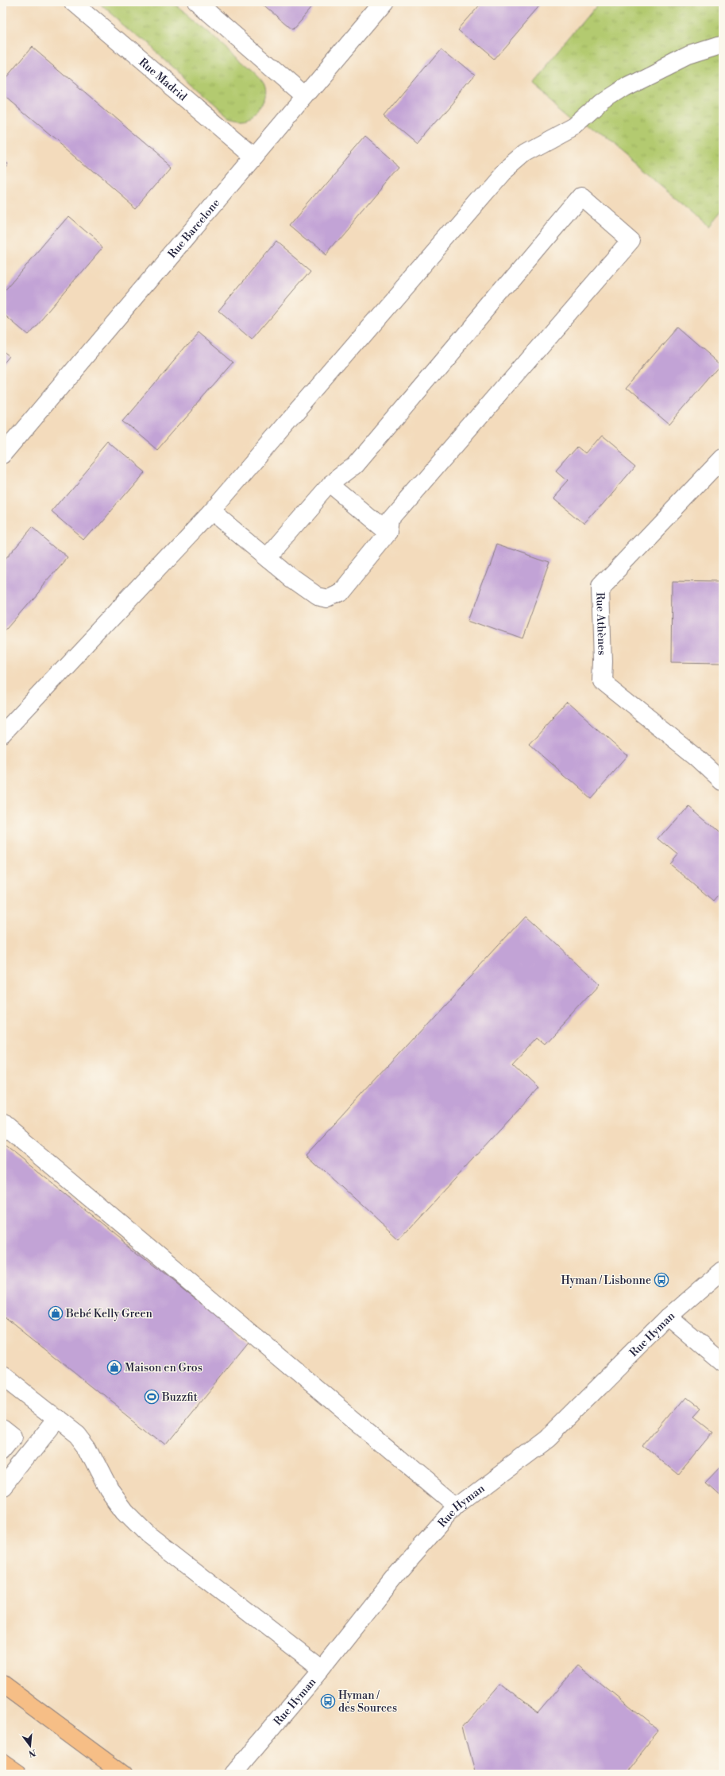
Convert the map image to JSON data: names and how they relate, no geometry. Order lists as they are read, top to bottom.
{
  "streets": {
    "street": [
      "Rue Madrid",
      "Rue Barcelone",
      "Rue Athènes",
      "Rue Hyman"
    ]
  },
  "crossings": [
    ["Rue Madrid", "Rue Barcelone"]
  ],
  "places": {
    "bus stop": ["Hyman / Lisbonne", "Hyman / des Sources"],
    "shop": ["Bebé Kelly Green", "Maison en Gros"],
    "sports": ["Buzzfit"]
  },
  "north": "bottom"
}
